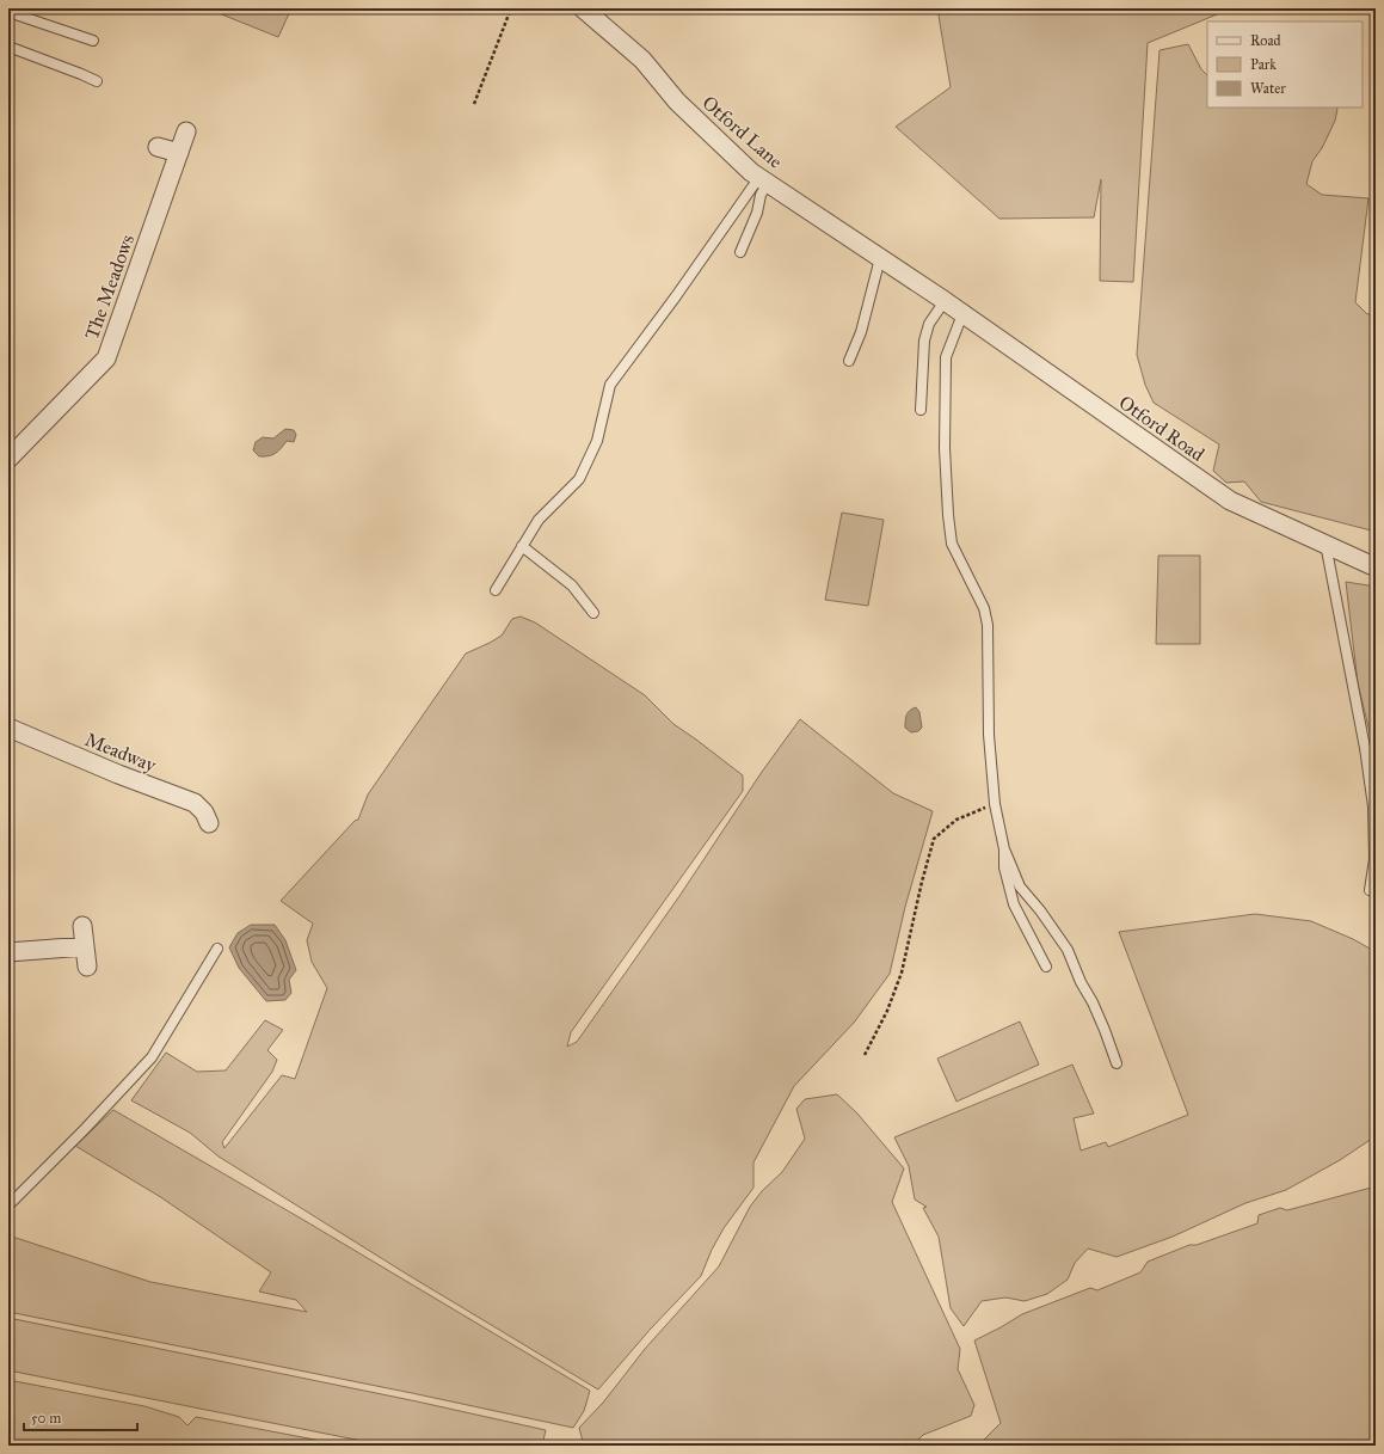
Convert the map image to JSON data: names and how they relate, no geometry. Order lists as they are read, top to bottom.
{
  "streets": {
    "street": [
      "Otford Lane",
      "The Meadows",
      "Otford Road",
      "Meadway"
    ]
  },
  "crossings": [
    ["Otford Lane", "Otford Road"]
  ],
  "legend": ["Road", "Park", "Water"],
  "scale_bar": "50 m"
}
